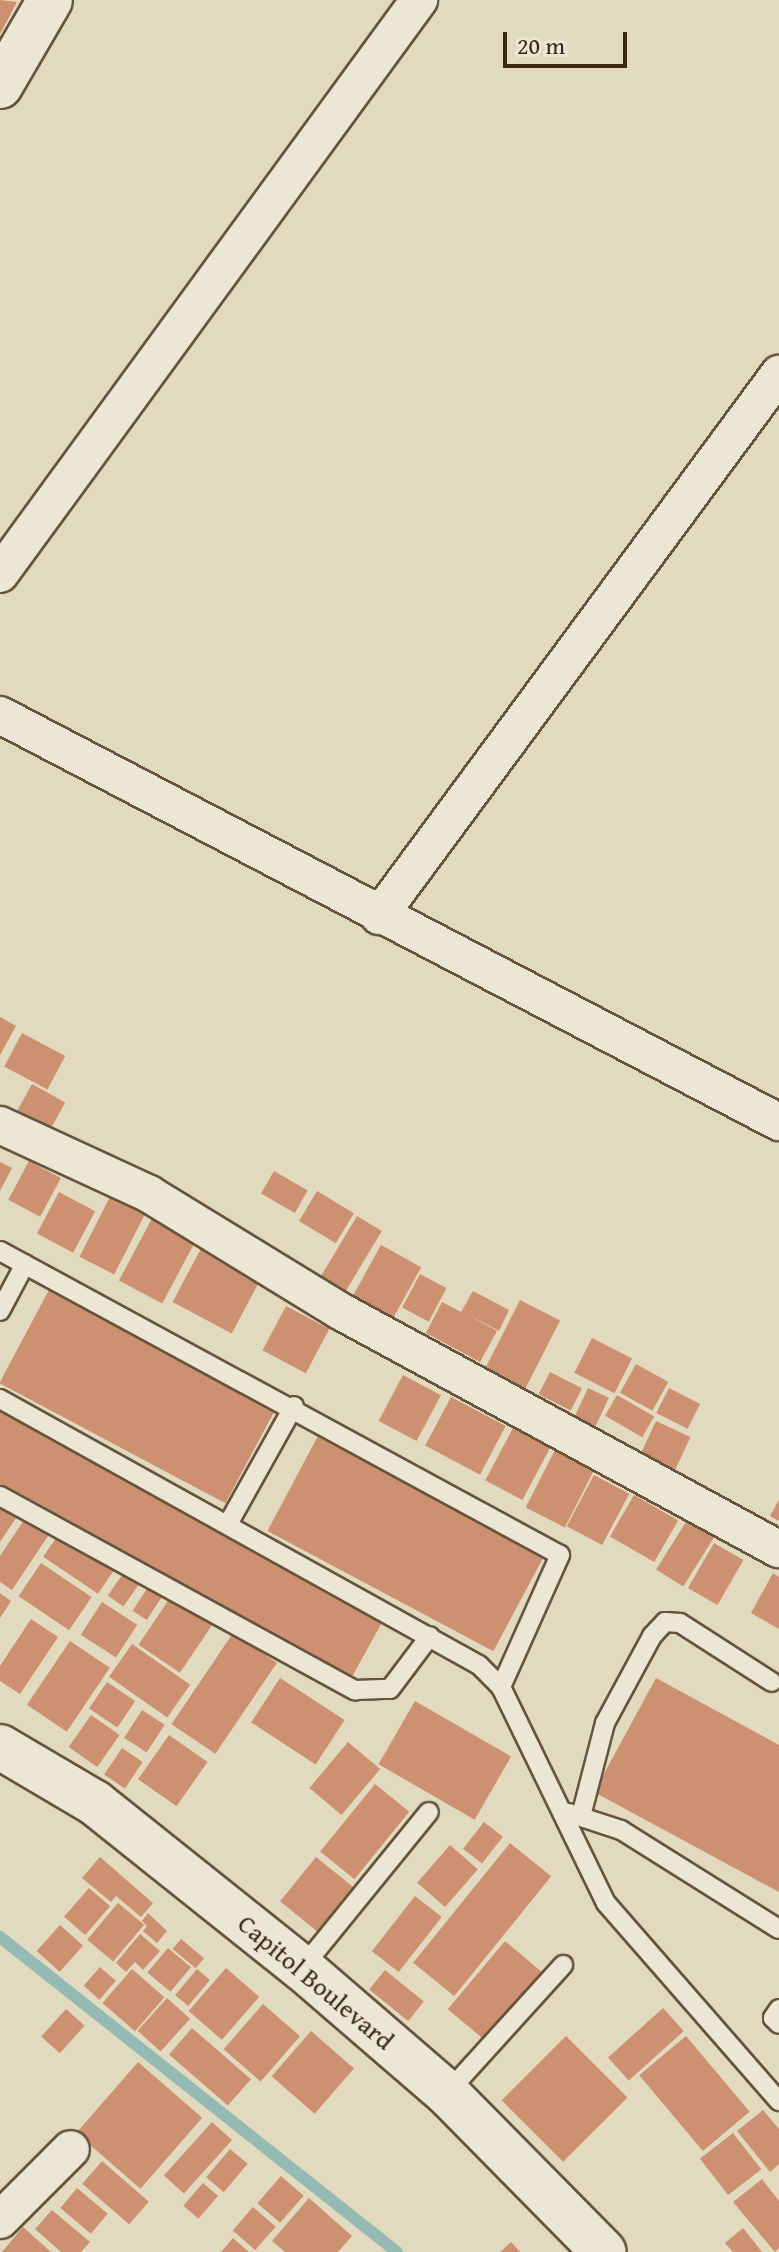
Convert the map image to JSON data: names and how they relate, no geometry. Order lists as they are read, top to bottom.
{
  "streets": {
    "main road": ["Capitol Boulevard"]
  },
  "scale_bar": "20 m"
}
